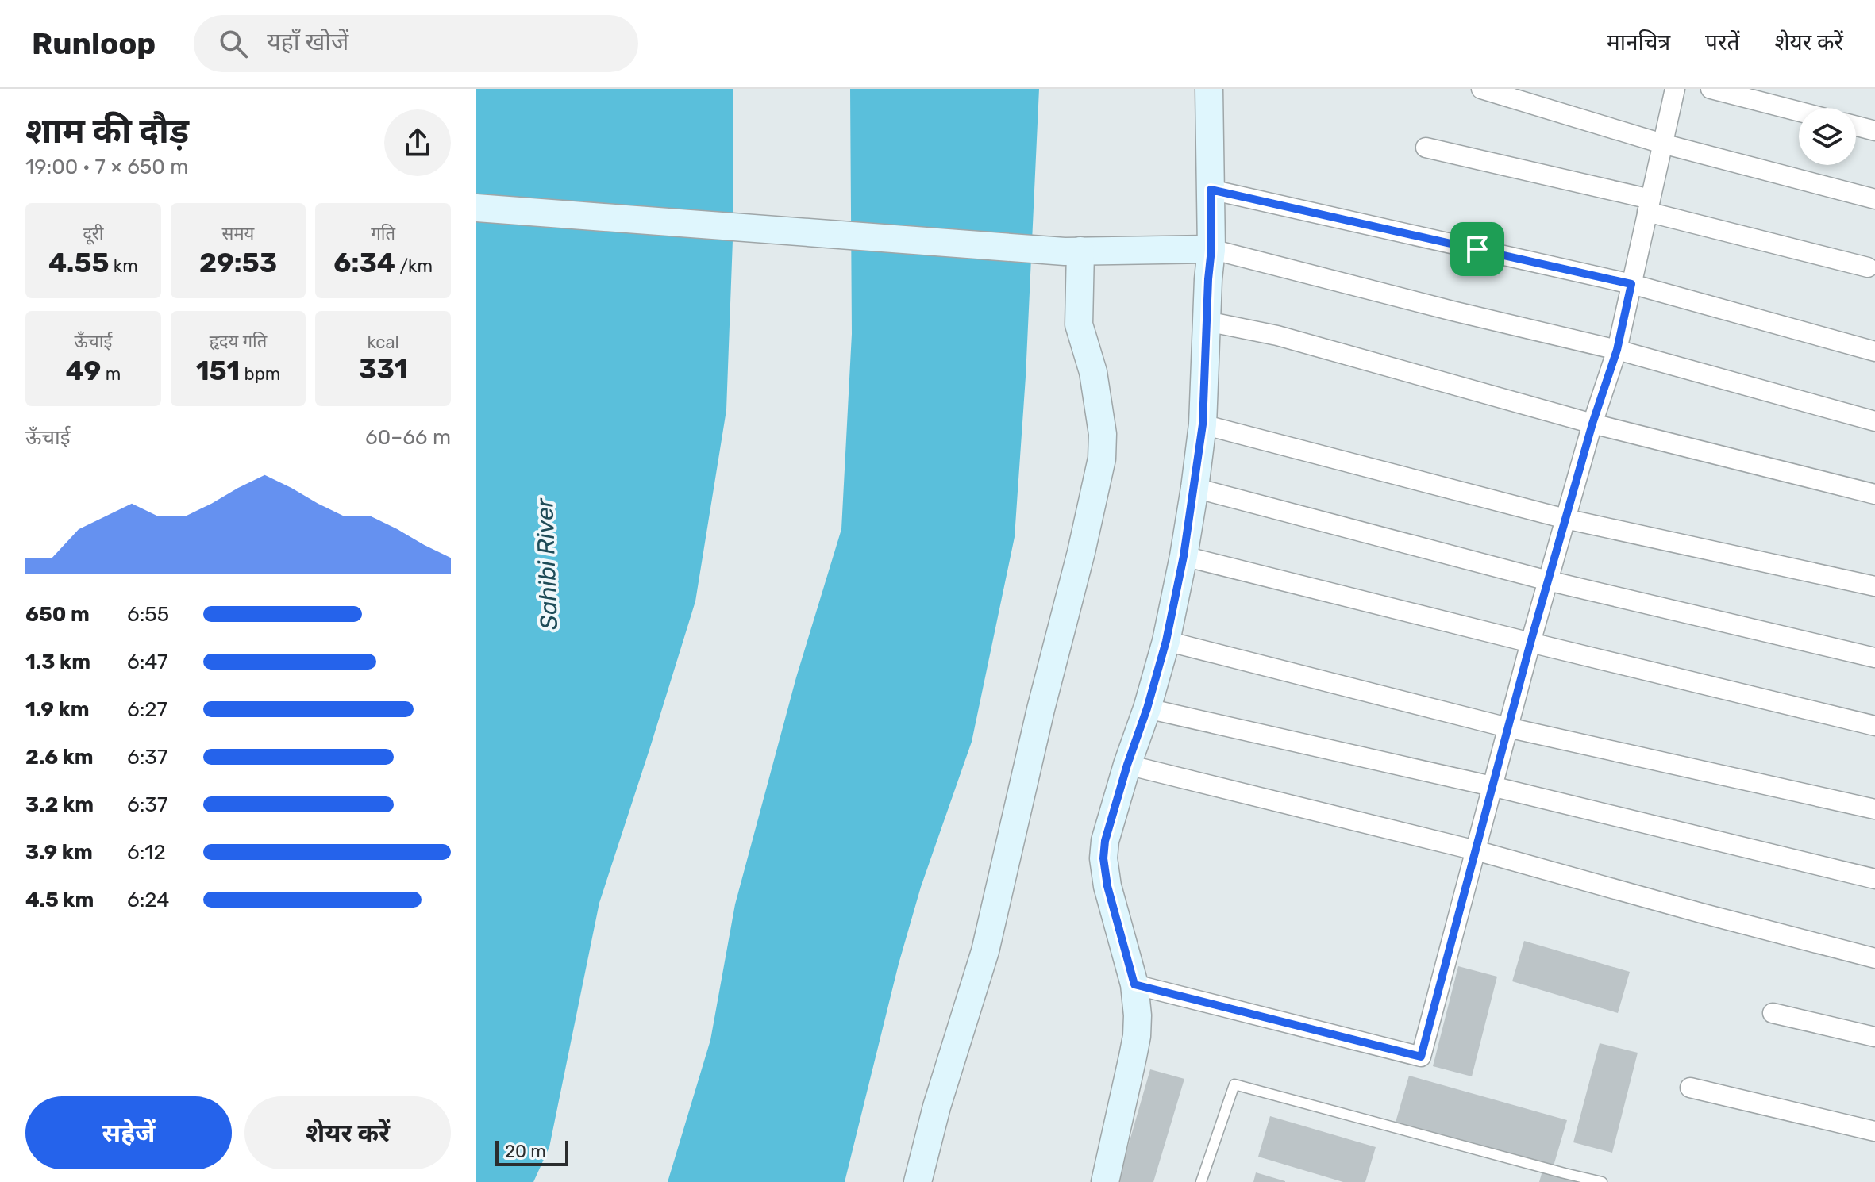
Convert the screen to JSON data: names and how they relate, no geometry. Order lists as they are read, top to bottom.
{
  "water": ["Sahibi River"],
  "scale_bar": "20 m",
  "page": {
    "header": "Runloop",
    "search": "यहाँ खोजें",
    "nav": ["मानचित्र", "परतें", "शेयर करें"],
    "heading": ["शाम की दौड़", "19:00 · 7 × 650 m"],
    "stats": [
      ["दूरी", "4.55 km"],
      ["समय", "29:53"],
      ["गति", "6:34 /km"],
      ["ऊँचाई", "49 m"],
      ["हृदय गति", "151 bpm"],
      ["kcal", "331"]
    ],
    "chart": ["ऊँचाई", "60–66 m"],
    "list": [
      {
        "name": "650 m",
        "note": "6:55"
      },
      {
        "name": "1.3 km",
        "note": "6:47"
      },
      {
        "name": "1.9 km",
        "note": "6:27"
      },
      {
        "name": "2.6 km",
        "note": "6:37"
      },
      {
        "name": "3.2 km",
        "note": "6:37"
      },
      {
        "name": "3.9 km",
        "note": "6:12"
      },
      {
        "name": "4.5 km",
        "note": "6:24"
      }
    ],
    "buttons": ["सहेजें", "शेयर करें"],
    "scale": "20 m"
  }
}
